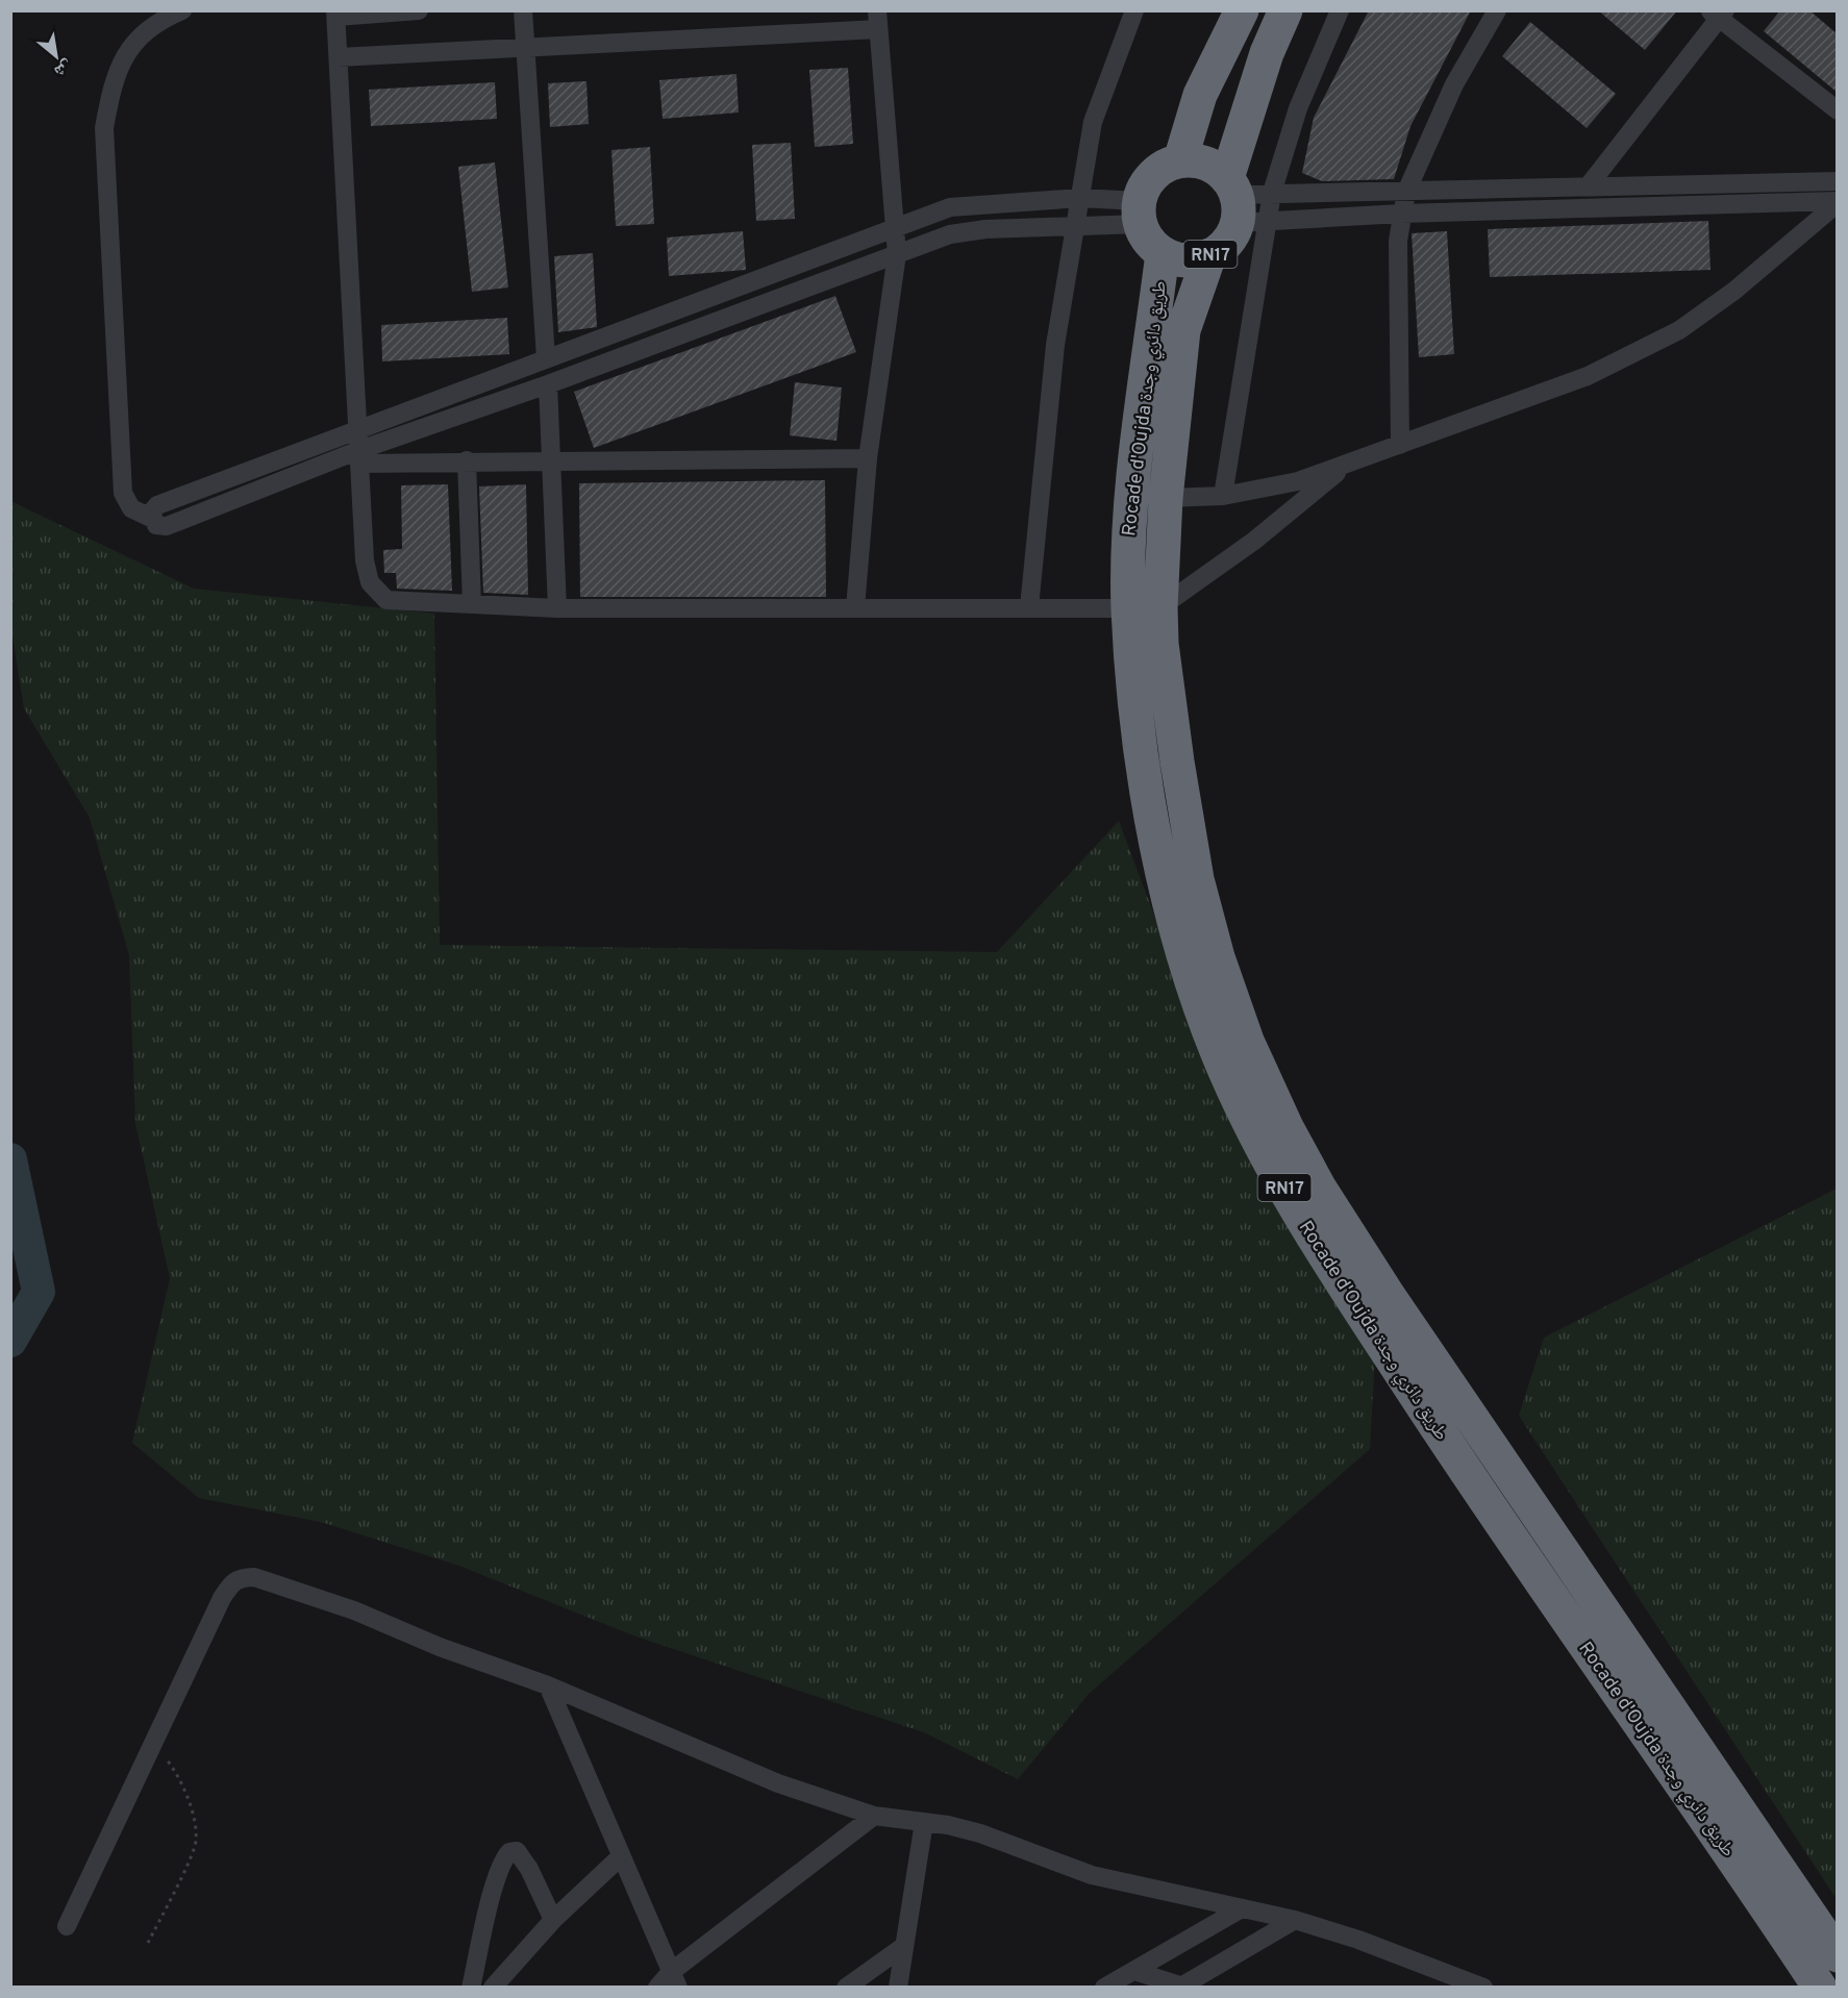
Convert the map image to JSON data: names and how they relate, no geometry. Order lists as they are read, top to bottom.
{
  "streets": {
    "highway": ["RN17", "Rocade d'Oujda طريق دائري وجدة"]
  },
  "crossings": [
    ["RN17", "Rocade d'Oujda طريق دائري وجدة"]
  ],
  "north": "bottom right"
}
